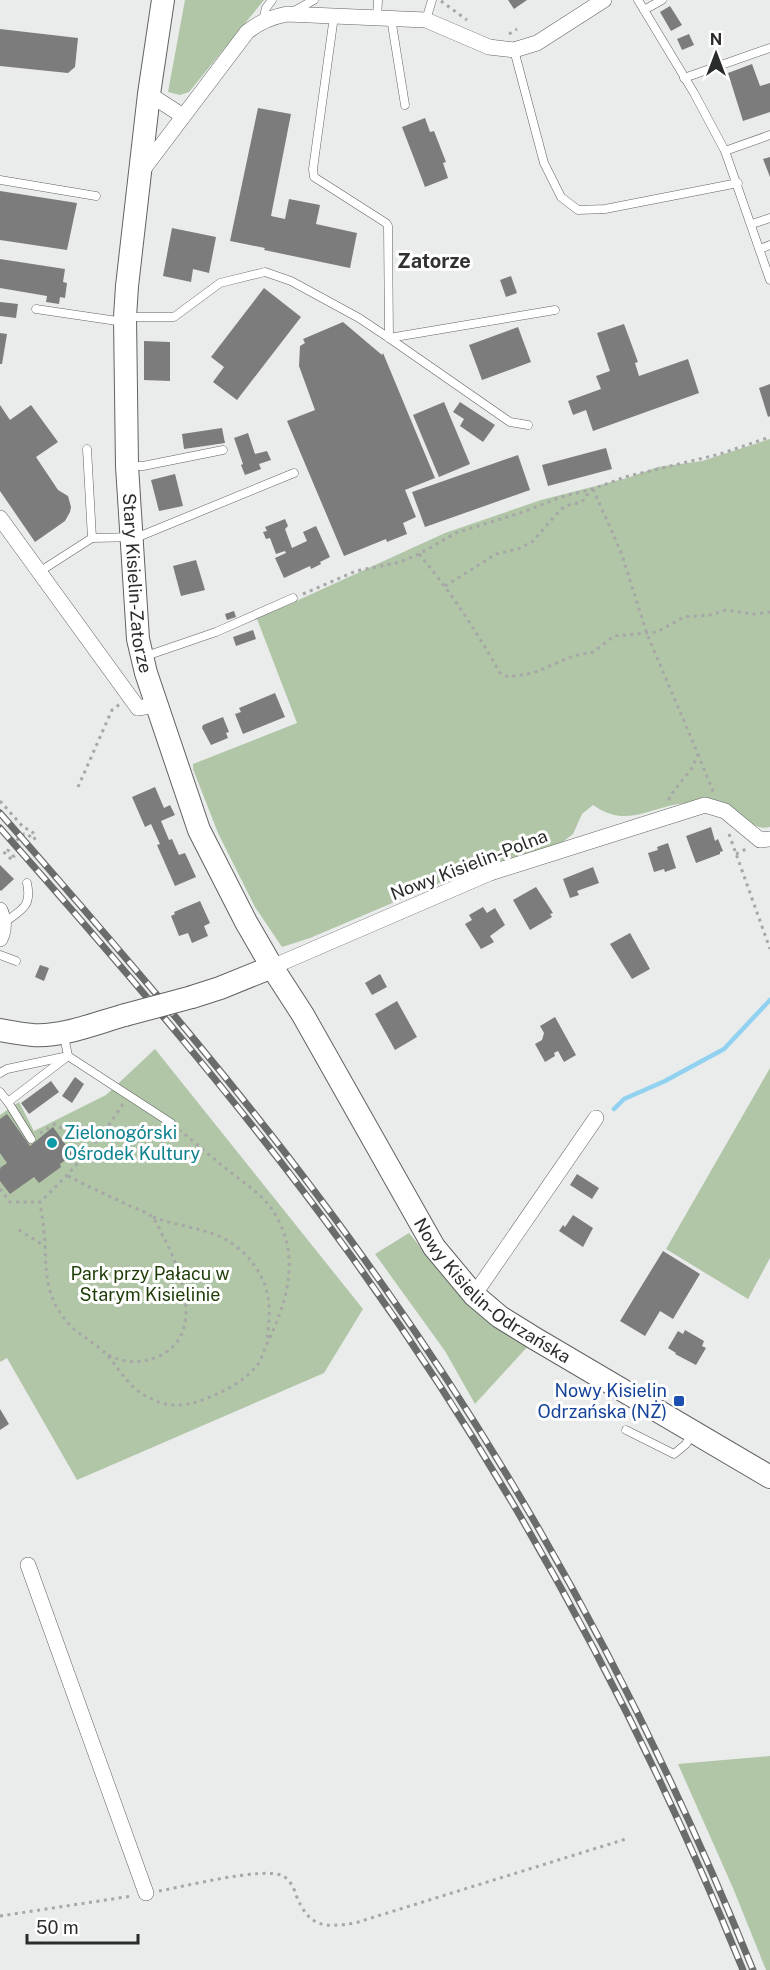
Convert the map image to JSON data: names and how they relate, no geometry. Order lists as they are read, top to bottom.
{
  "streets": {
    "street": ["Stary Kisielin-Zatorze", "Nowy Kisielin-Polna", "Nowy Kisielin-Odrzańska"]
  },
  "crossings": [
    ["Stary Kisielin-Zatorze", "Nowy Kisielin-Polna"],
    ["Stary Kisielin-Zatorze", "Nowy Kisielin-Odrzańska"],
    ["Nowy Kisielin-Polna", "Nowy Kisielin-Odrzańska"]
  ],
  "districts": ["Zatorze"],
  "parks": ["Park przy Pałacu w Starym Kisielinie"],
  "places": {
    "other": ["Zielonogórski Ośrodek Kultury"],
    "transit": ["Nowy Kisielin Odrzańska (NŻ)"]
  },
  "scale_bar": "50 m",
  "north": "top"
}
